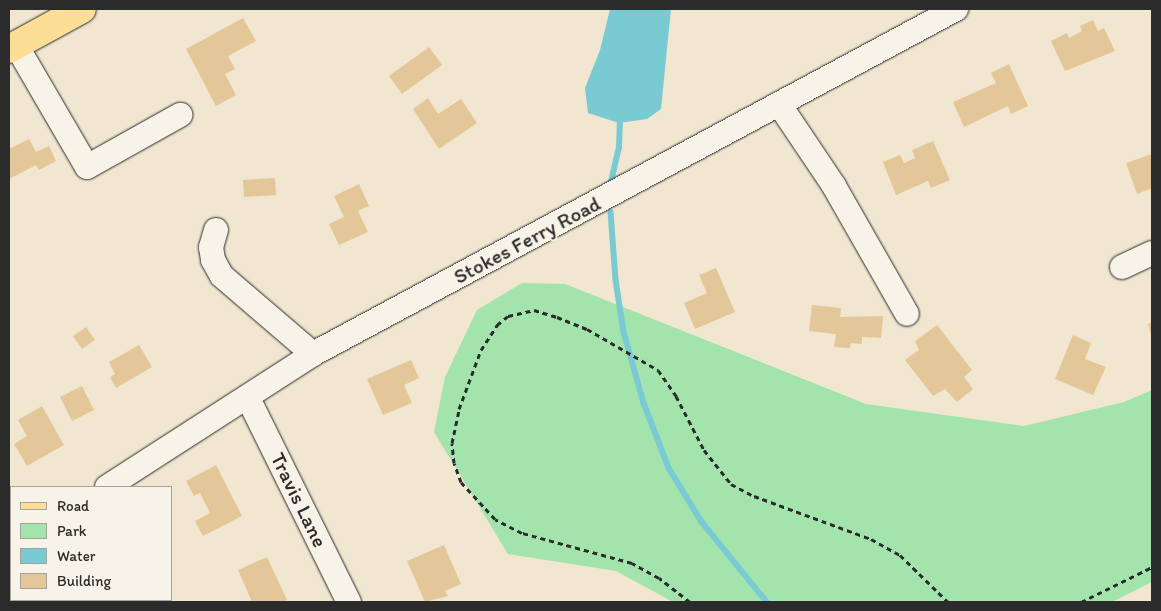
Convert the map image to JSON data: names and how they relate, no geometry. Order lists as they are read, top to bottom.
{
  "streets": {
    "street": ["Stokes Ferry Road", "Travis Lane"]
  },
  "crossings": [
    ["Stokes Ferry Road", "Travis Lane"]
  ],
  "legend": [
    "Road",
    "Park",
    "Water",
    "Building"
  ]
}
